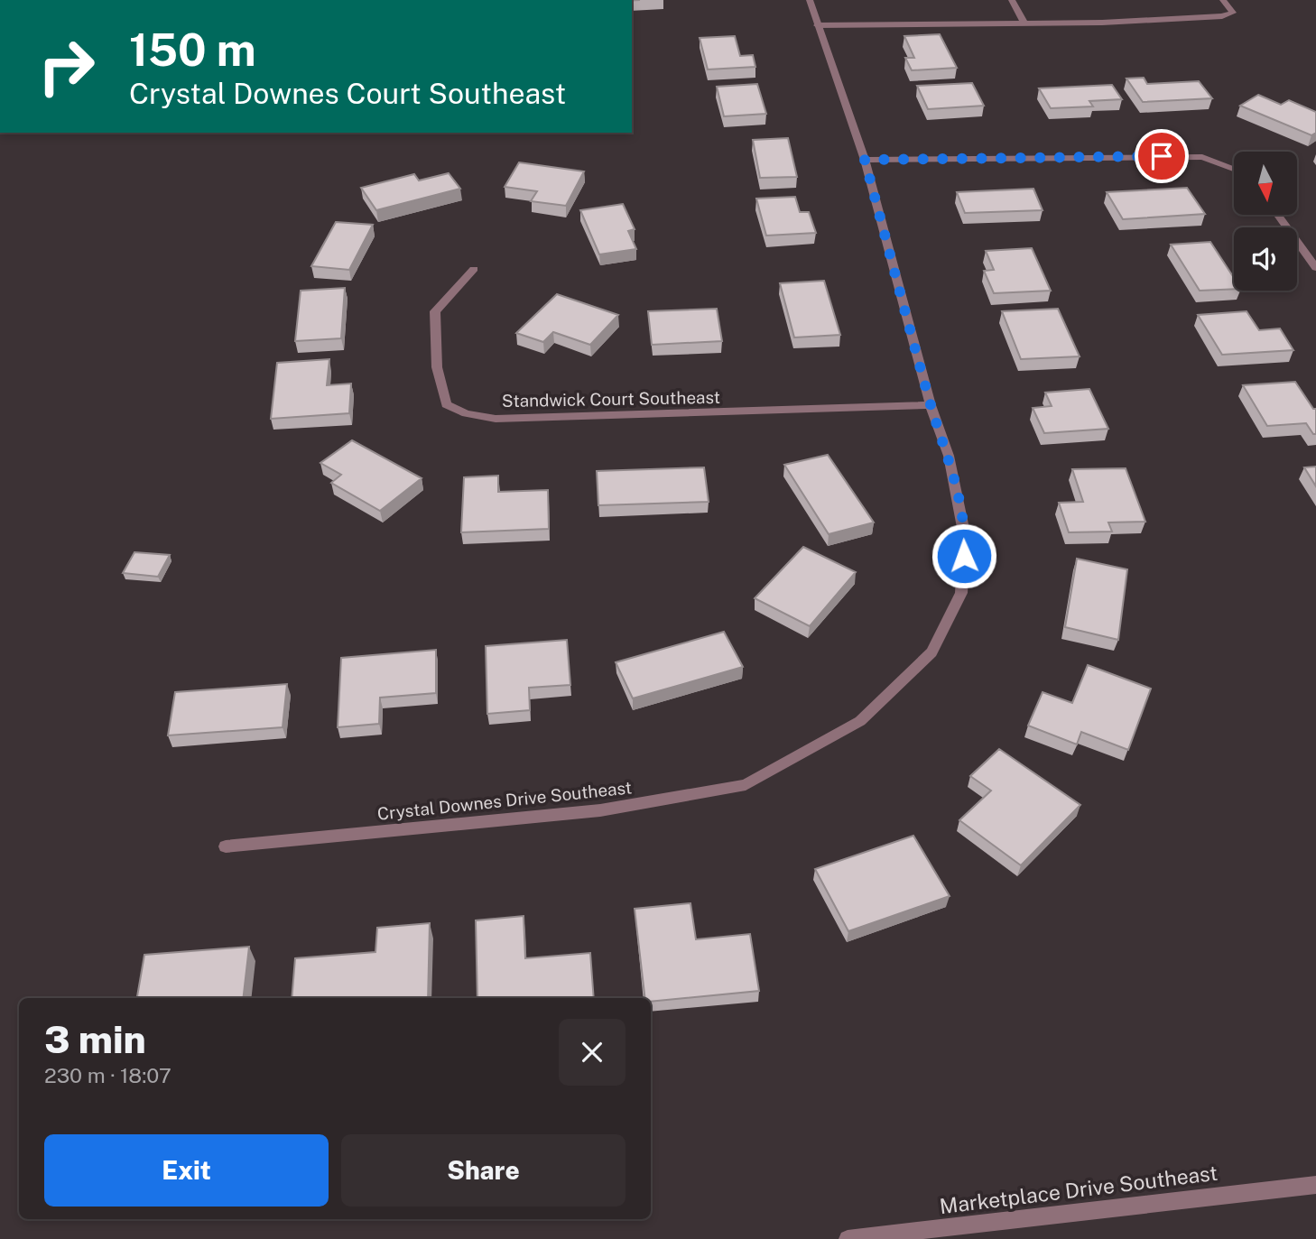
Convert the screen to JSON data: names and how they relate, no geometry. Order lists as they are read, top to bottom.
{
  "streets": {
    "street": ["Standwick Court Southeast", "Crystal Downes Drive Southeast", "Marketplace Drive Southeast"]
  },
  "crossings": [
    ["Standwick Court Southeast", "Crystal Downes Drive Southeast"]
  ],
  "north": "bottom",
  "page": {
    "turn": ["150 m", "Crystal Downes Court Southeast"],
    "heading": ["3 min", "230 m · 18:07"],
    "buttons": ["Exit", "Share"]
  }
}
